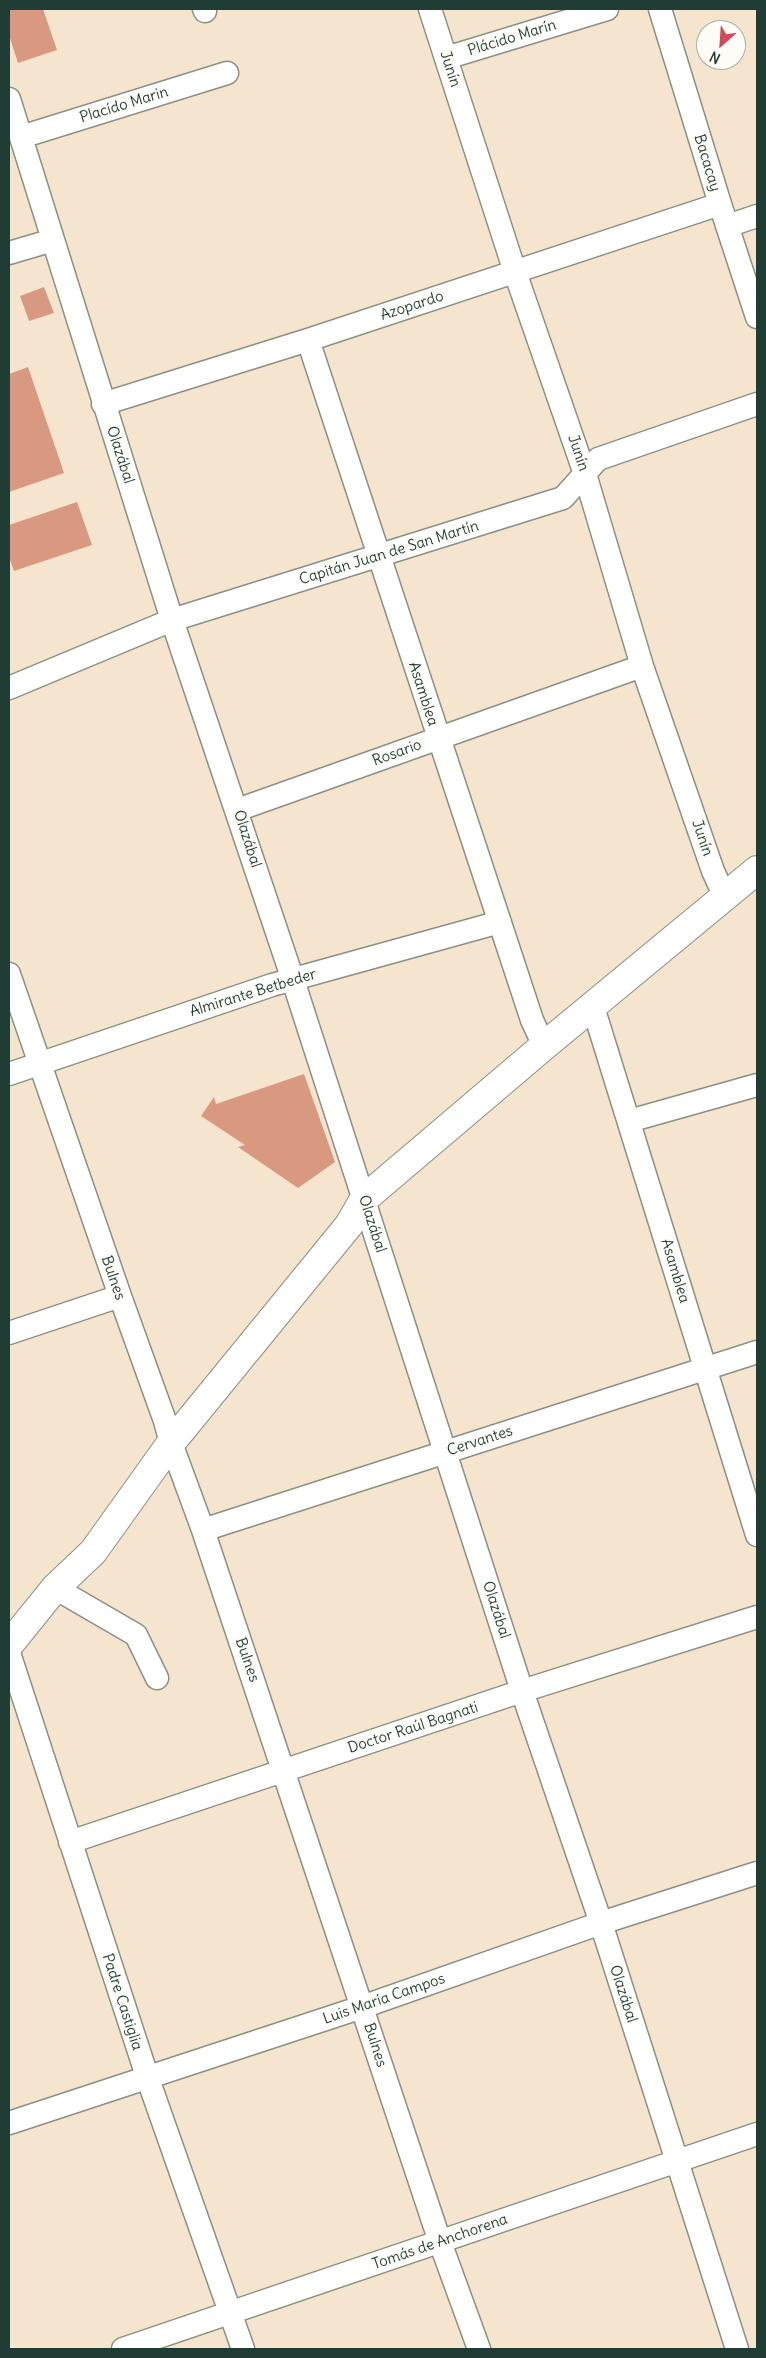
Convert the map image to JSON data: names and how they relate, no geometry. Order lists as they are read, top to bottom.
{
  "streets": {
    "street": [
      "Plácido Marín",
      "Junín",
      "Placído Marin",
      "Bacacay",
      "Azopardo",
      "Olazábal",
      "Capitán Juan de San Martín",
      "Asamblea",
      "Rosario",
      "Almirante Betbeder",
      "Bulnes",
      "Cervantes",
      "Doctor Raúl Bagnati",
      "Luis María Campos",
      "Padre Castiglia",
      "Tomás de Anchorena"
    ]
  },
  "crossings": [
    ["Plácido Marín", "Junín"],
    ["Junín", "Azopardo"],
    ["Junín", "Capitán Juan de San Martín"],
    ["Junín", "Rosario"],
    ["Placído Marin", "Olazábal"],
    ["Bacacay", "Azopardo"],
    ["Azopardo", "Olazábal"],
    ["Azopardo", "Asamblea"],
    ["Olazábal", "Capitán Juan de San Martín"],
    ["Olazábal", "Rosario"],
    ["Olazábal", "Almirante Betbeder"],
    ["Olazábal", "Cervantes"],
    ["Olazábal", "Doctor Raúl Bagnati"],
    ["Olazábal", "Luis María Campos"],
    ["Olazábal", "Tomás de Anchorena"],
    ["Capitán Juan de San Martín", "Asamblea"],
    ["Asamblea", "Rosario"],
    ["Asamblea", "Almirante Betbeder"],
    ["Asamblea", "Cervantes"],
    ["Almirante Betbeder", "Bulnes"],
    ["Bulnes", "Cervantes"],
    ["Bulnes", "Doctor Raúl Bagnati"],
    ["Bulnes", "Luis María Campos"],
    ["Bulnes", "Tomás de Anchorena"],
    ["Doctor Raúl Bagnati", "Padre Castiglia"],
    ["Luis María Campos", "Padre Castiglia"],
    ["Padre Castiglia", "Tomás de Anchorena"]
  ],
  "north": "bottom left"
}
